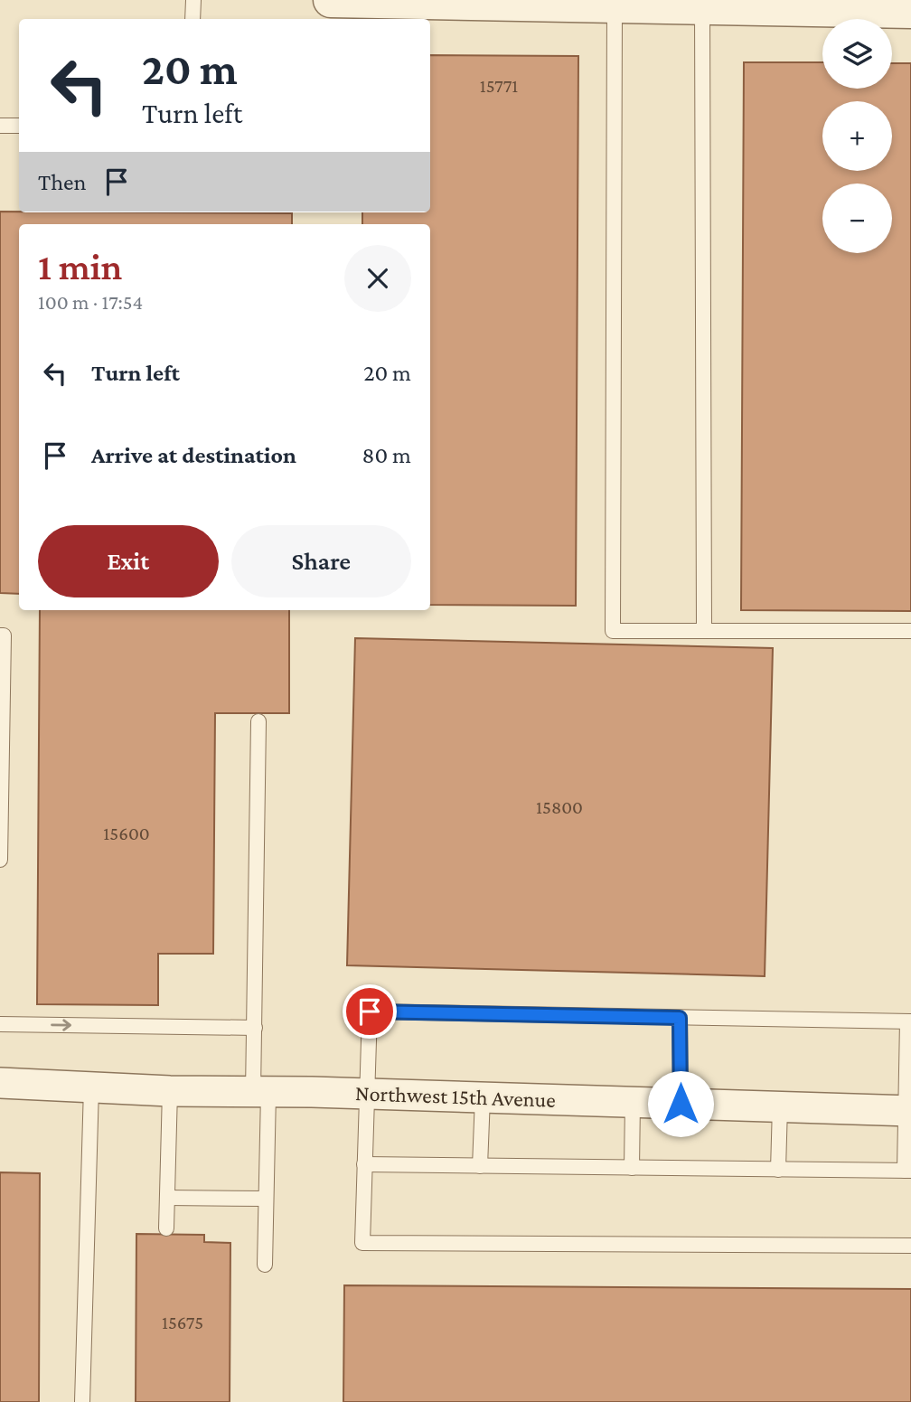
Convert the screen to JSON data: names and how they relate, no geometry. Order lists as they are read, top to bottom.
{
  "streets": {
    "street": ["Northwest 15th Avenue"]
  },
  "house_numbers": [
    "15771",
    "15800",
    "15600",
    "15675"
  ],
  "page": {
    "map_buttons": ["+", "−"],
    "turn": ["20 m", "Turn left"],
    "then": "Then",
    "heading": ["1 min", "100 m · 17:54"],
    "list": [
      {
        "name": "Turn left",
        "value": "20 m"
      },
      {
        "name": "Arrive at destination",
        "value": "80 m"
      }
    ],
    "buttons": ["Exit", "Share"]
  }
}
